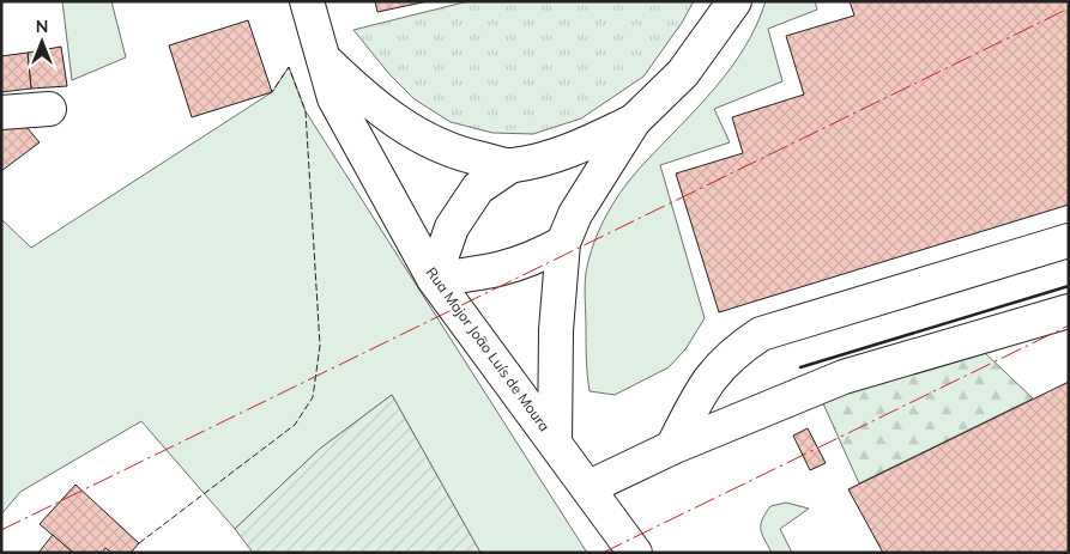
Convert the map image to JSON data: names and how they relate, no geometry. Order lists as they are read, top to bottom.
{
  "streets": {
    "street": ["Rua Major João Luís de Moura"]
  },
  "north": "top"
}
